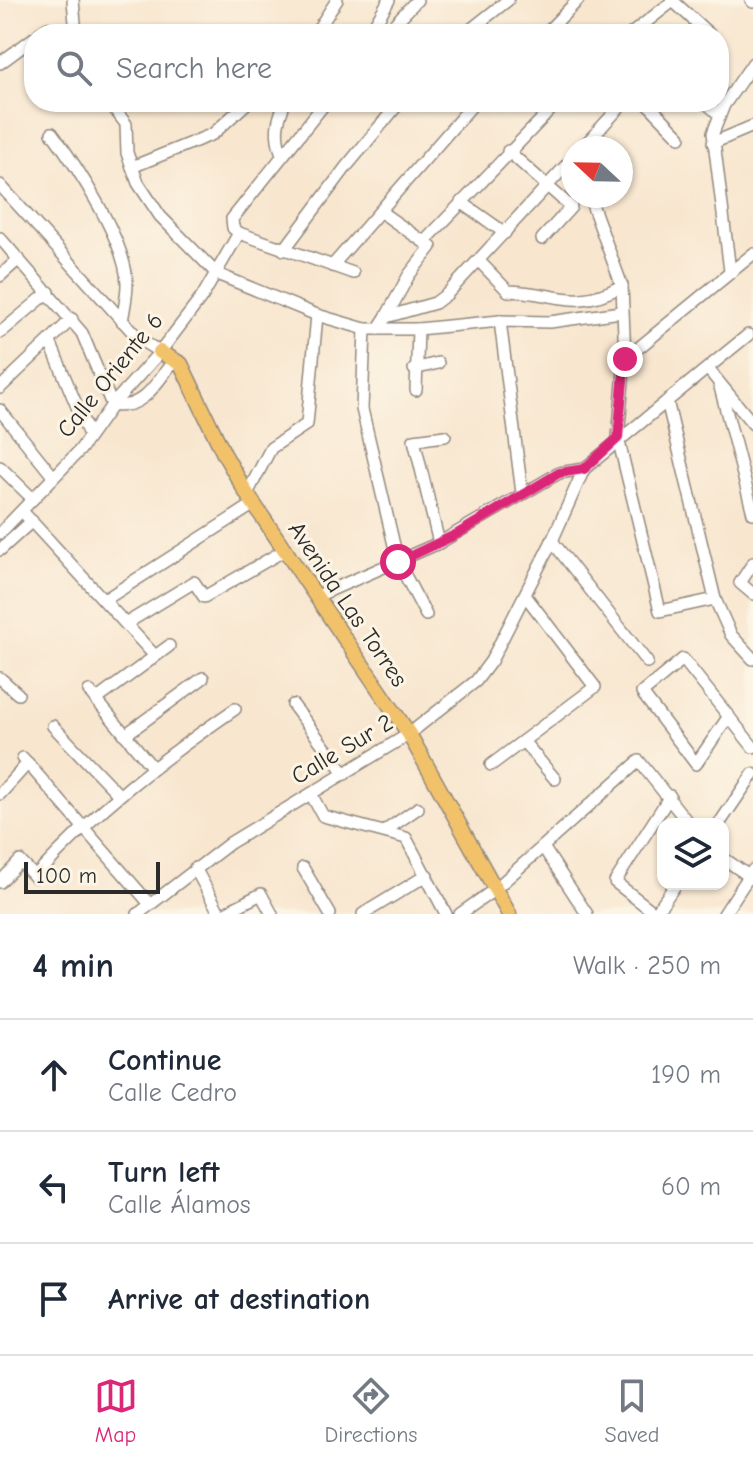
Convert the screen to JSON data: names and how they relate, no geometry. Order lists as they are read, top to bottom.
{
  "streets": {
    "main road": ["Avenida Las Torres"],
    "street": ["Calle Oriente 6", "Calle Sur 2"]
  },
  "crossings": [
    ["Avenida Las Torres", "Calle Sur 2"]
  ],
  "scale_bar": "100 m",
  "north": "left",
  "page": {
    "search": "Search here",
    "scale": "100 m",
    "heading": ["4 min", "Walk · 250 m"],
    "list": [
      ["Continue", "Calle Cedro", "190 m"],
      ["Turn left", "Calle Álamos", "60 m"],
      "Arrive at destination"
    ],
    "nav": ["Map", "Directions", "Saved"]
  }
}
